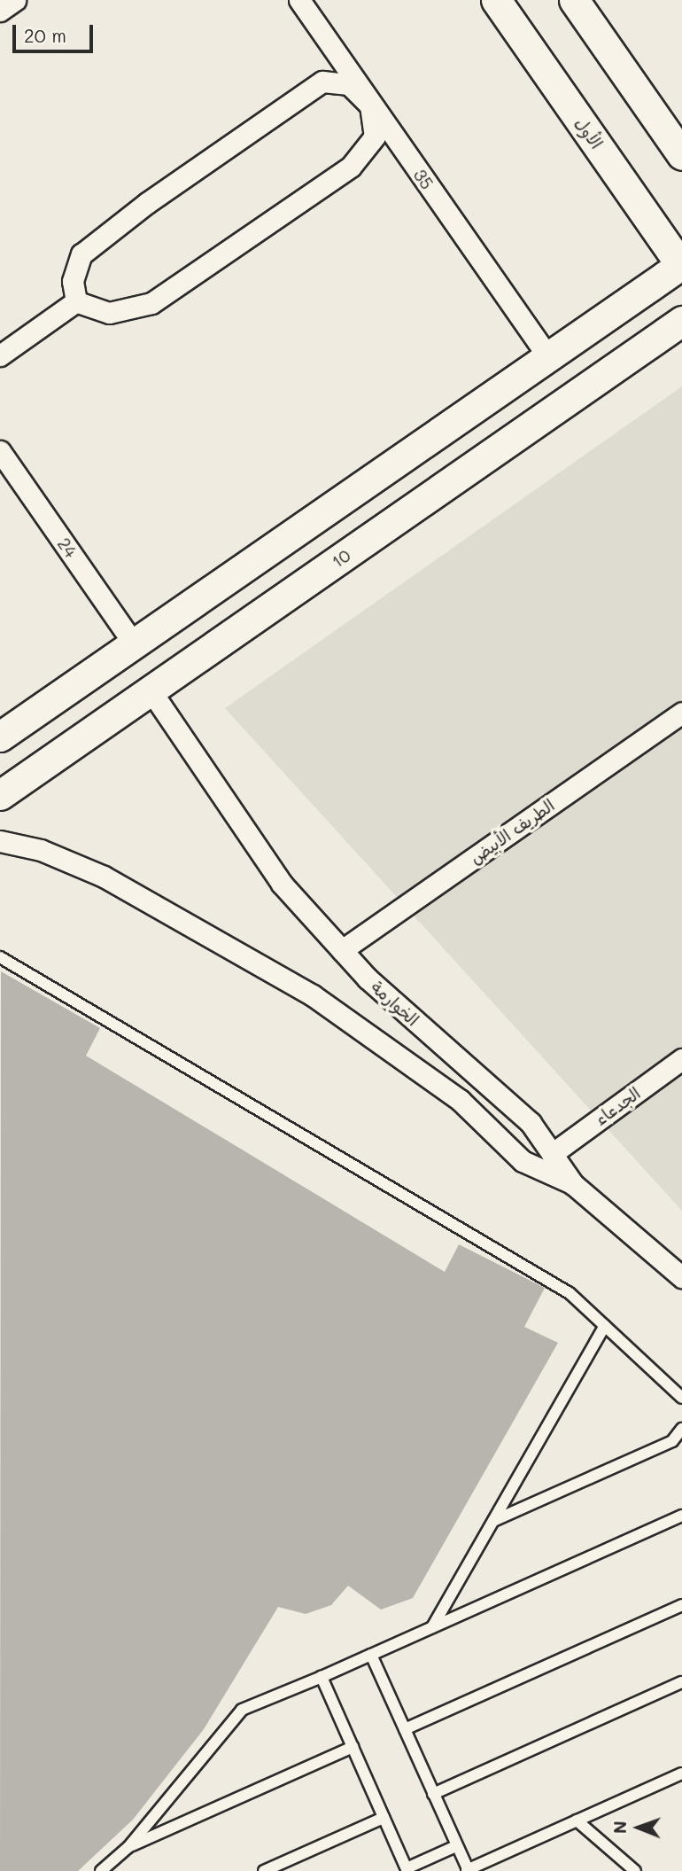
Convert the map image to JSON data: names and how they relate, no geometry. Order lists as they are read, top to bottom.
{
  "streets": {
    "street": [
      "الأول",
      "35",
      "24",
      "10",
      "الطريف الأبيض",
      "الخوارمة",
      "الجدعاء"
    ]
  },
  "crossings": [
    ["10", "الخوارمة"],
    ["الطريف الأبيض", "الخوارمة"],
    ["الخوارمة", "الجدعاء"]
  ],
  "scale_bar": "20 m",
  "north": "left"
}
